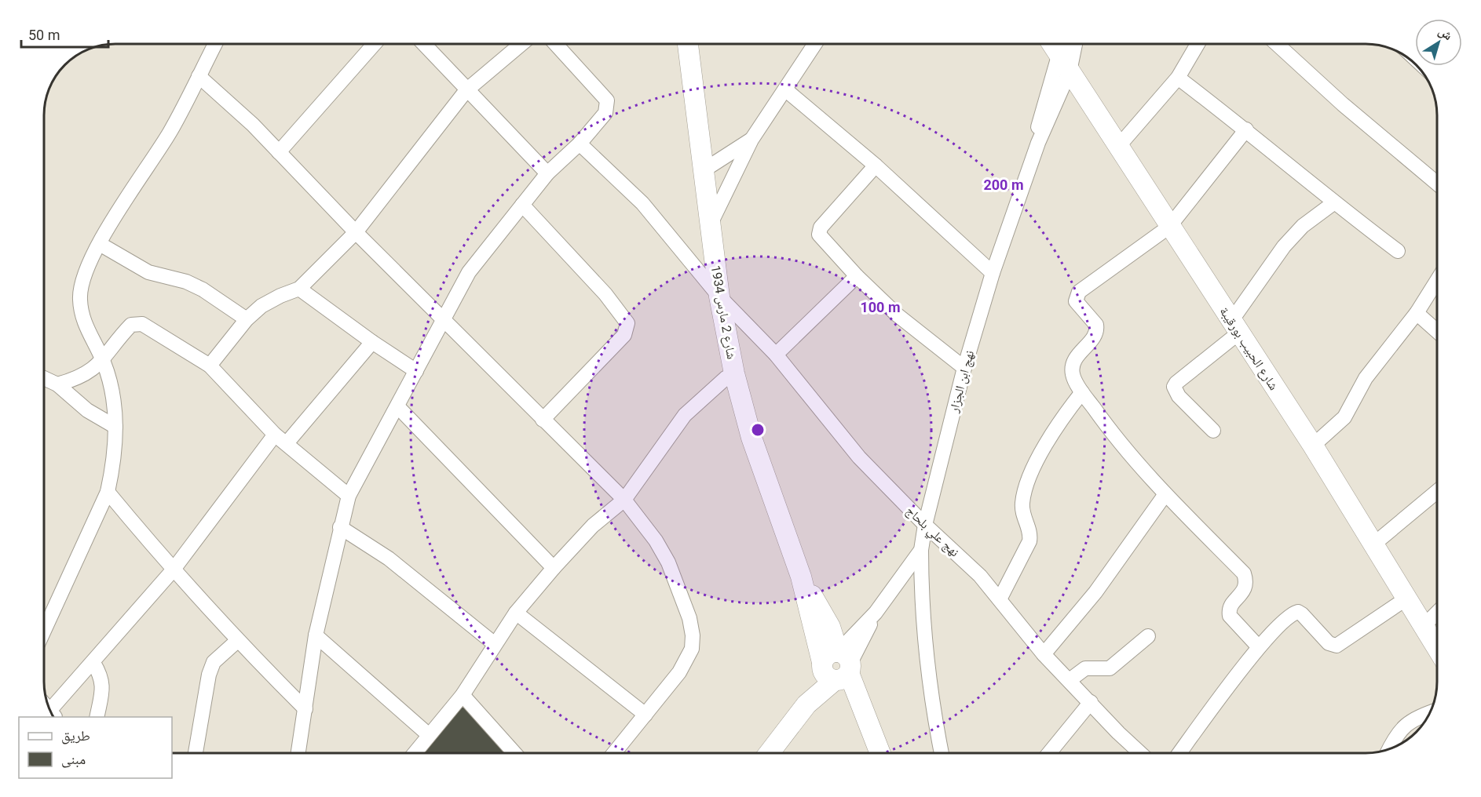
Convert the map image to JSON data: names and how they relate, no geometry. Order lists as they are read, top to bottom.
{
  "streets": {
    "street": [
      "شارع 2 مارس 1934",
      "شارع الحبيب بورقيبة",
      "نهج ابن الجزار",
      "نهج علي بلحاج"
    ]
  },
  "crossings": [
    ["شارع 2 مارس 1934", "نهج ابن الجزار"],
    ["شارع 2 مارس 1934", "نهج علي بلحاج"],
    ["شارع الحبيب بورقيبة", "نهج ابن الجزار"],
    ["نهج ابن الجزار", "نهج علي بلحاج"]
  ],
  "legend": ["طريق", "مبنى"],
  "scale_bar": "50 m",
  "north": "top right",
  "rings": ["200 m", "100 m"]
}
